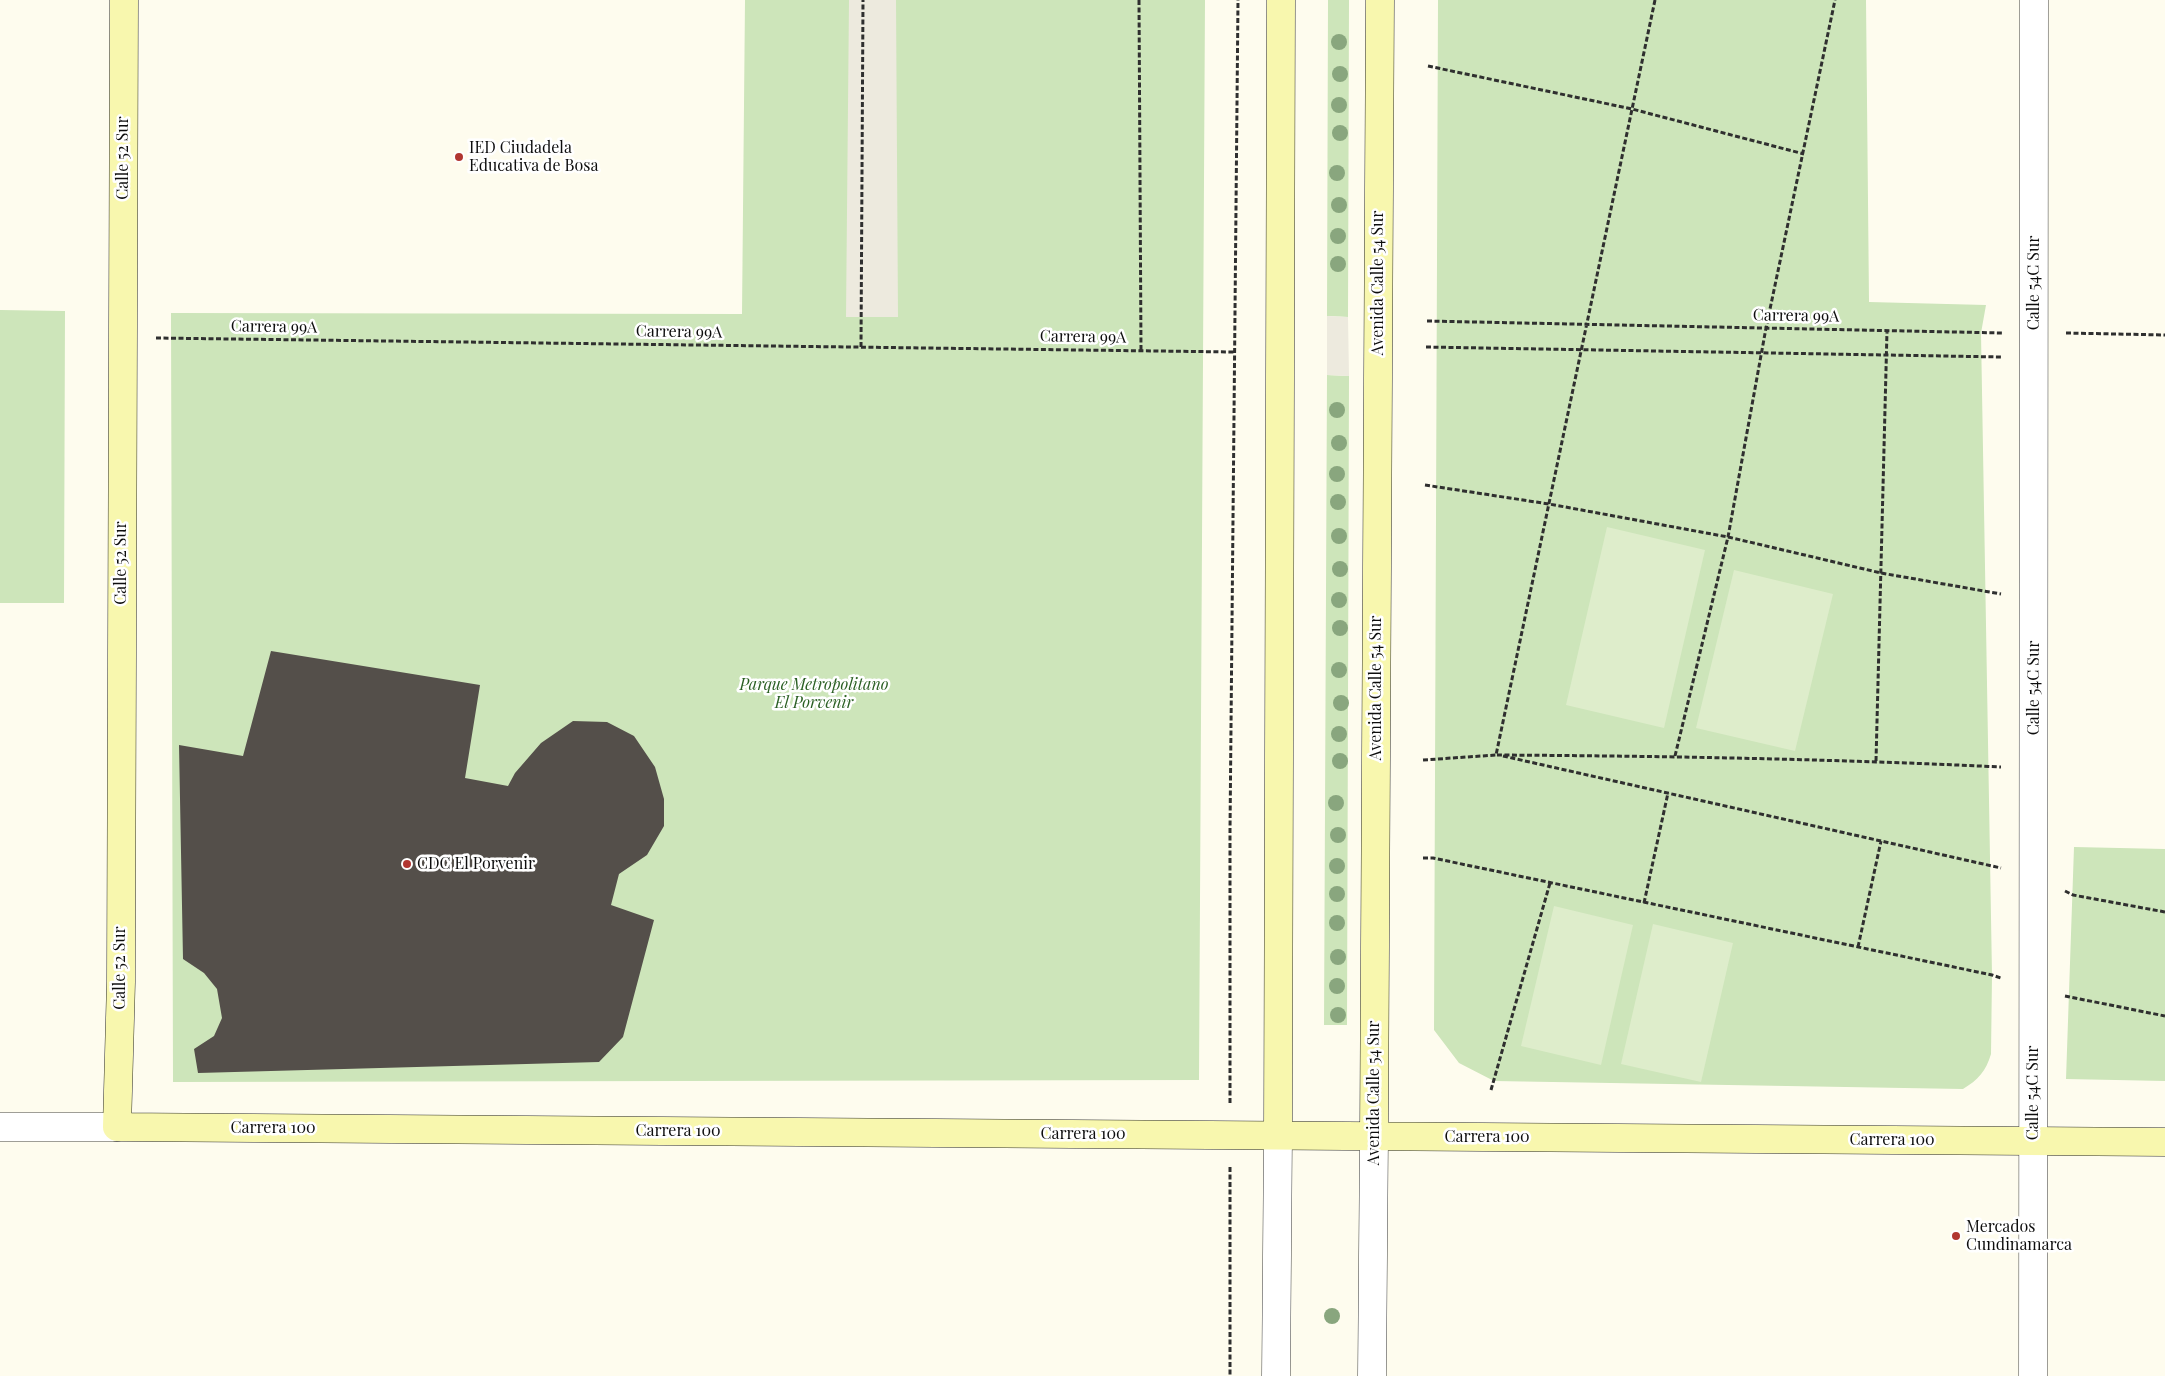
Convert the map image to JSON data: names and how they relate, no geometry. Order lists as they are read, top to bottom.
{
  "streets": {
    "street": [
      "Calle 52 Sur",
      "Avenida Calle 54 Sur",
      "Calle 54C Sur",
      "Carrera 100"
    ],
    "path": ["Carrera 99A"]
  },
  "crossings": [
    ["Calle 52 Sur", "Carrera 99A"],
    ["Calle 52 Sur", "Carrera 100"],
    ["Avenida Calle 54 Sur", "Carrera 100"],
    ["Calle 54C Sur", "Carrera 99A"],
    ["Calle 54C Sur", "Carrera 100"]
  ],
  "parks": ["Parque Metropolitano El Porvenir"],
  "places": ["IED Ciudadela Educativa de Bosa", "CDC El Porvenir", "Mercados Cundinamarca"]
}
